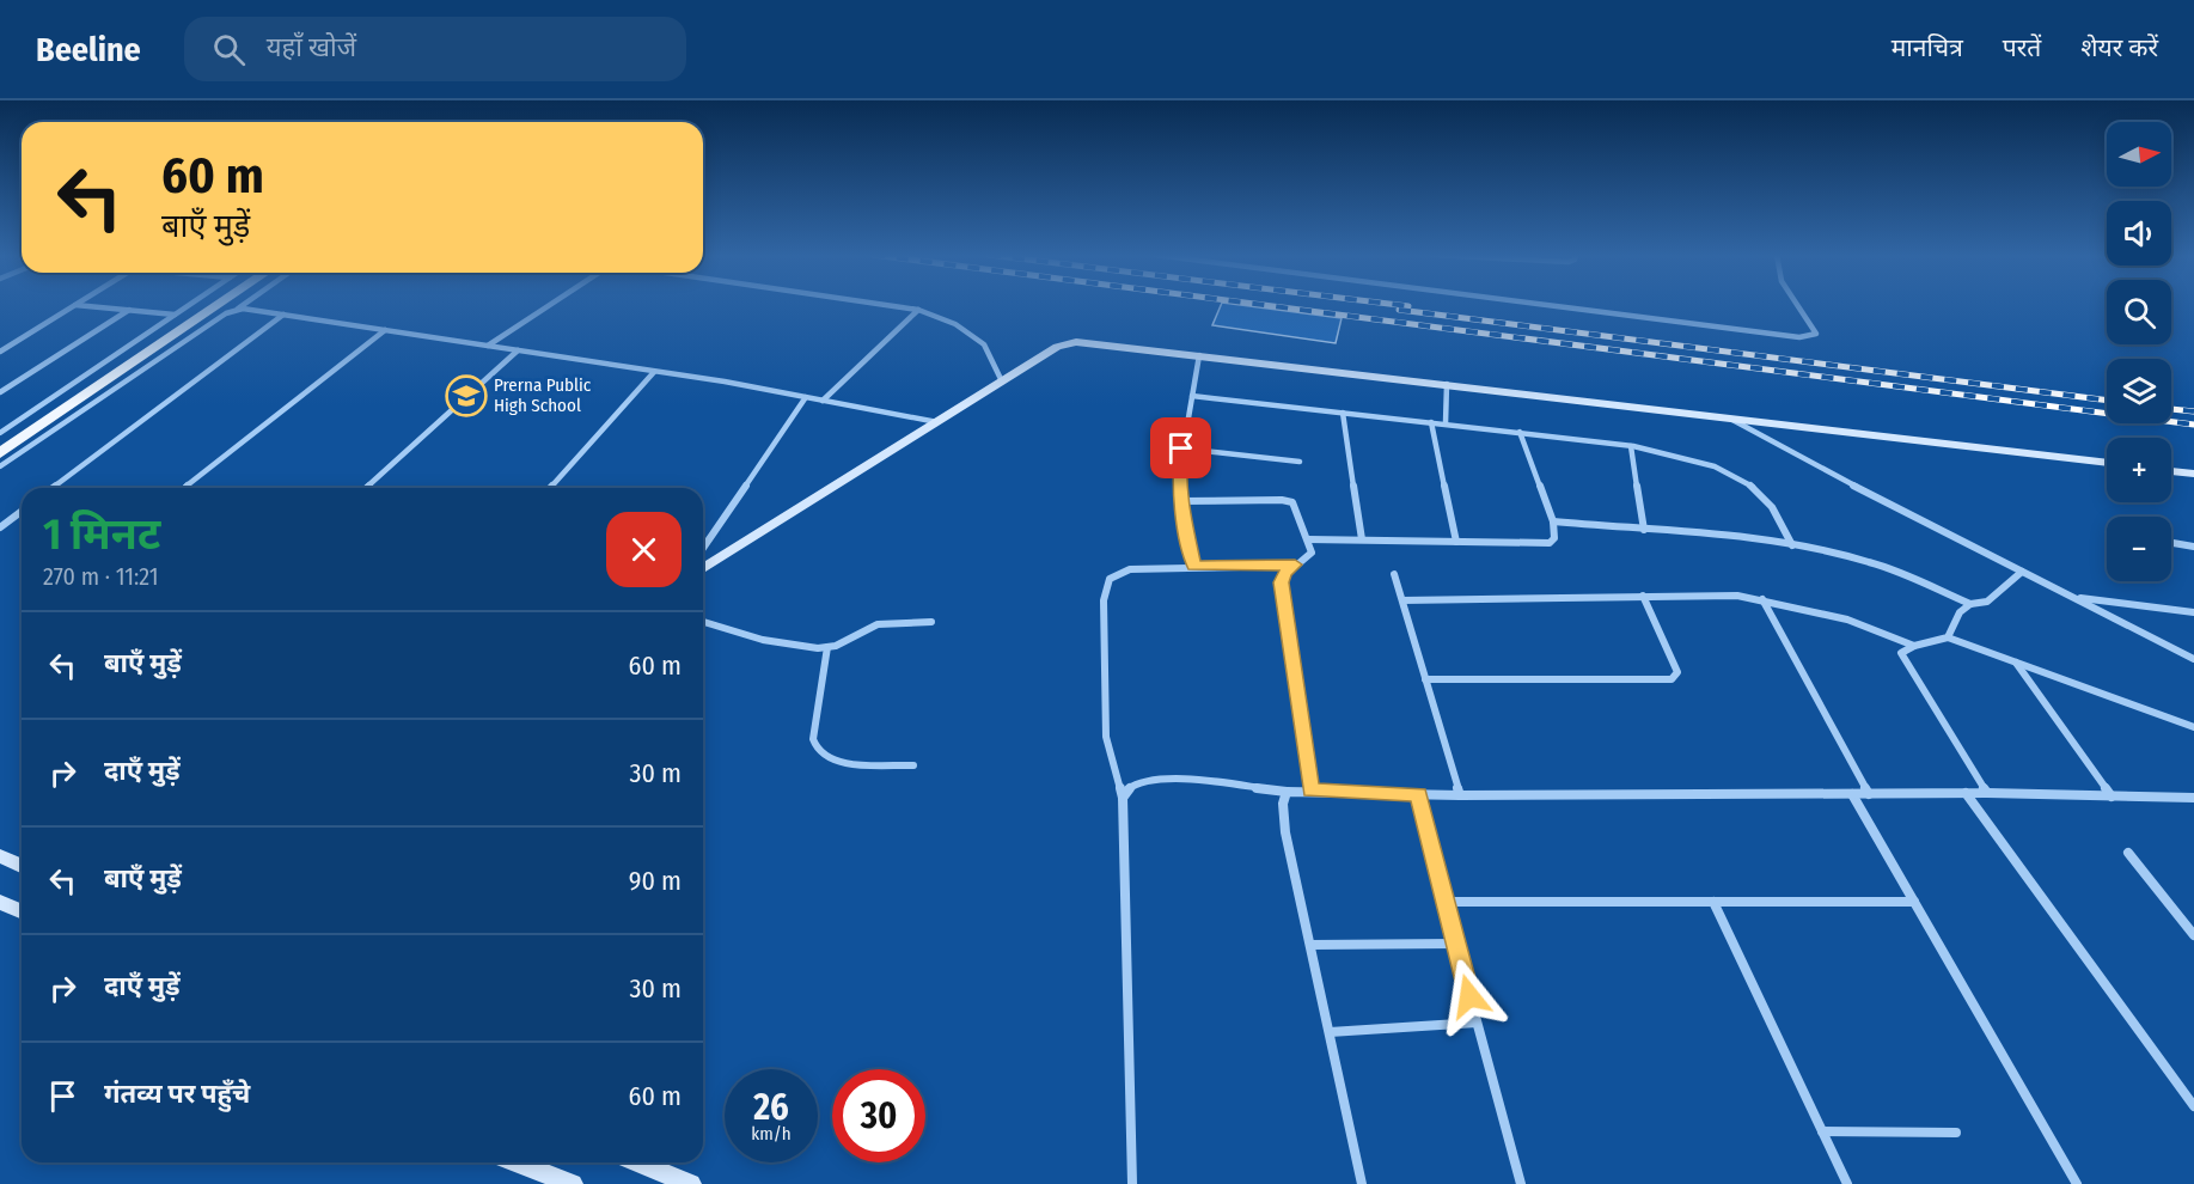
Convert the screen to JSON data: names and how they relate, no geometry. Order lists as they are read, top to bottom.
{
  "places": {
    "school or university": ["Prerna Public High School"]
  },
  "north": "right",
  "page": {
    "header": "Beeline",
    "search": "यहाँ खोजें",
    "nav": ["मानचित्र", "परतें", "शेयर करें"],
    "map_buttons": ["+", "−"],
    "turn": ["60 m", "बाएँ मुड़ें"],
    "heading": ["1 मिनट", "270 m · 11:21"],
    "list": [
      {
        "name": "बाएँ मुड़ें",
        "value": "60 m"
      },
      {
        "name": "दाएँ मुड़ें",
        "value": "30 m"
      },
      {
        "name": "बाएँ मुड़ें",
        "value": "90 m"
      },
      {
        "name": "दाएँ मुड़ें",
        "value": "30 m"
      },
      {
        "name": "गंतव्य पर पहुँचे",
        "value": "60 m"
      }
    ],
    "speed": "26 km/h",
    "limit": "30"
  }
}
